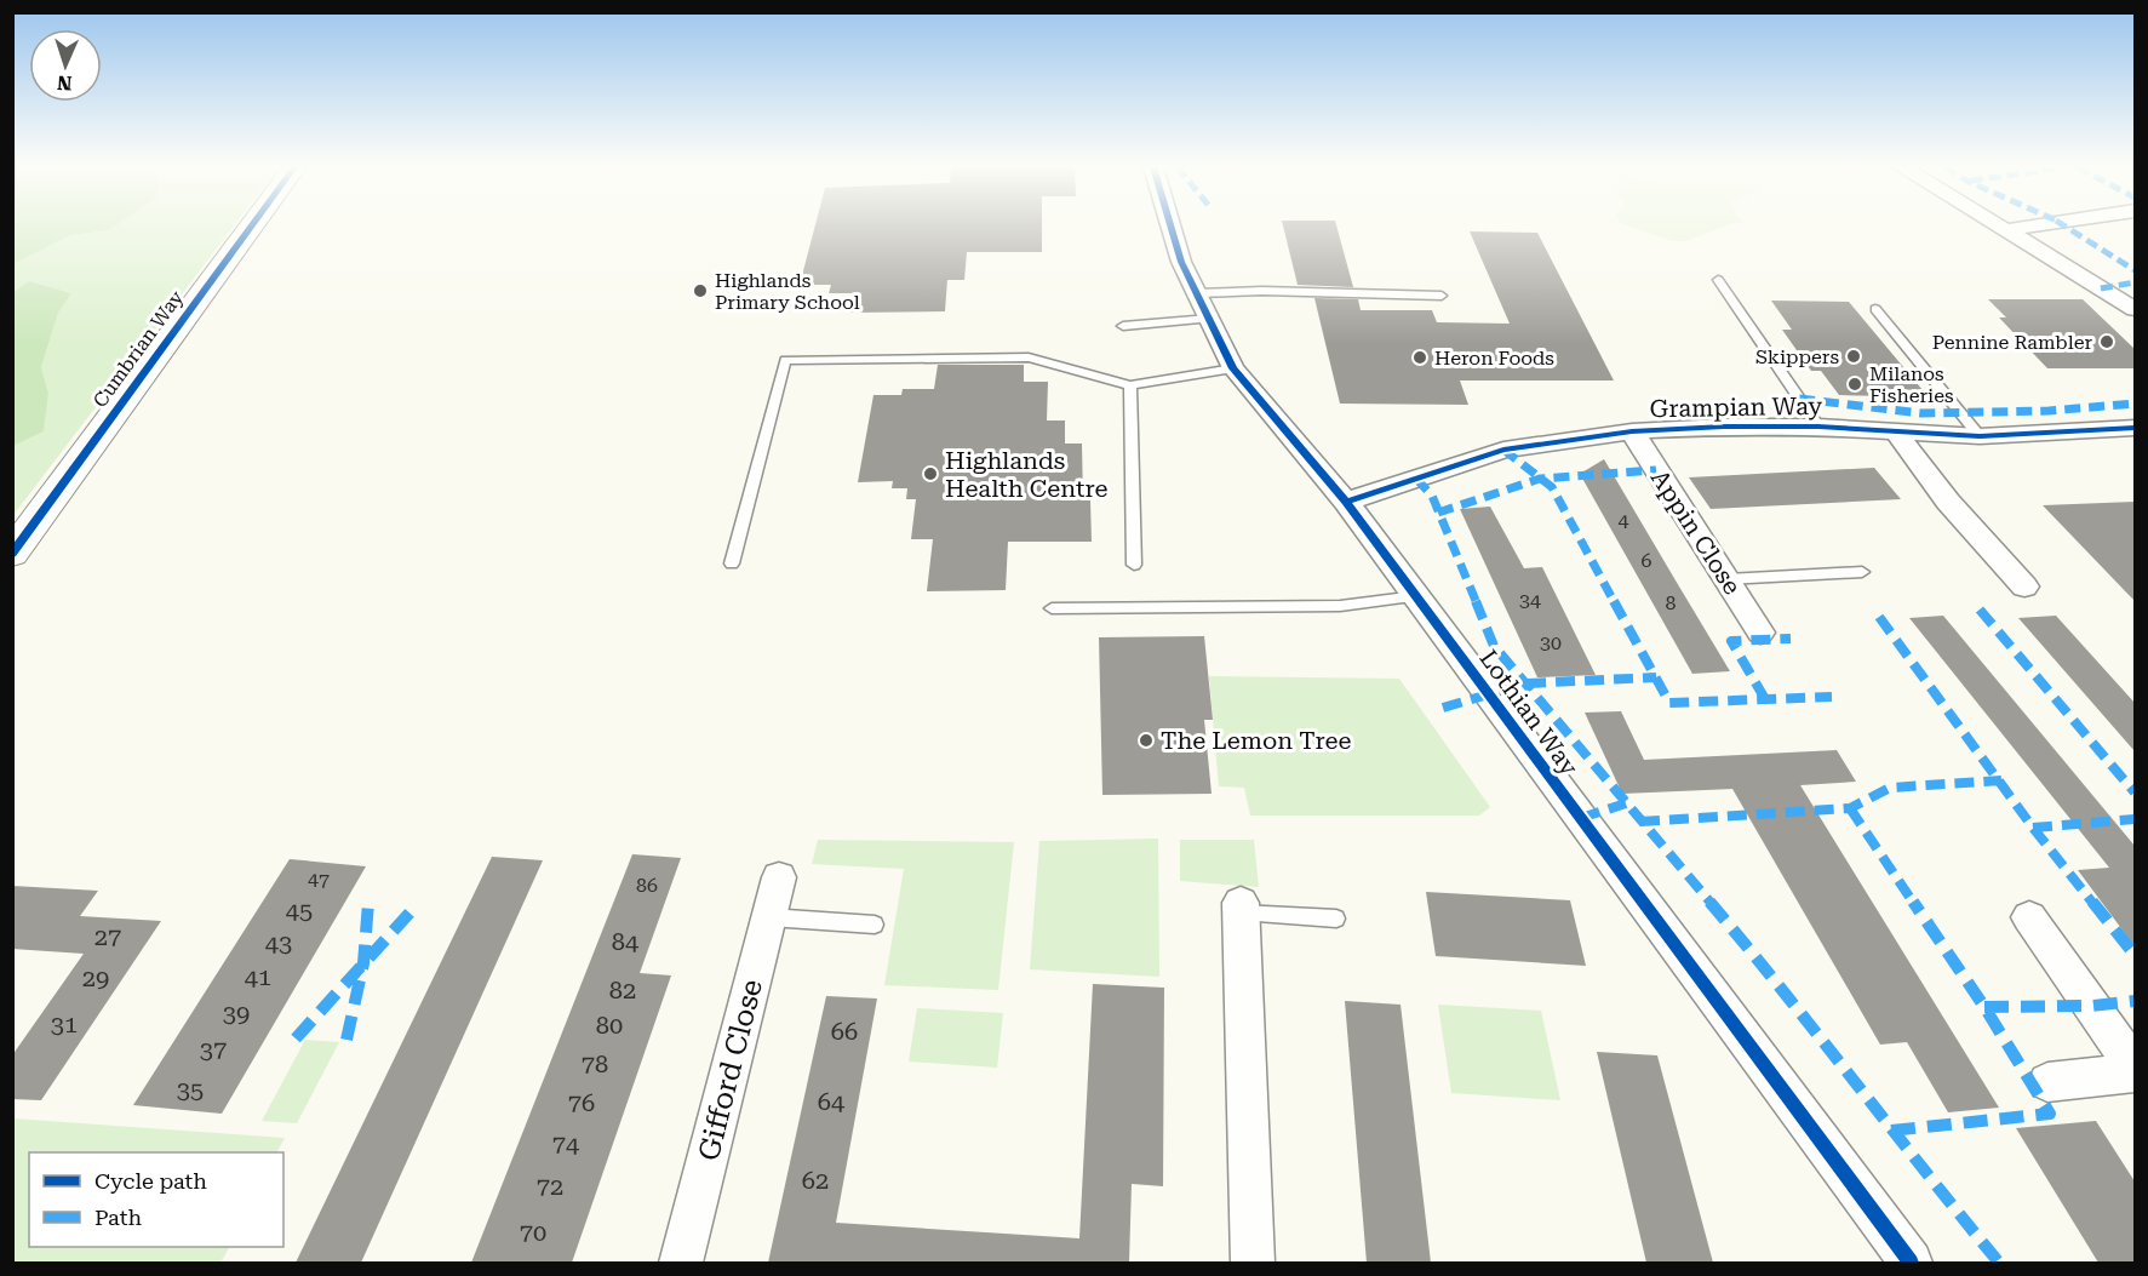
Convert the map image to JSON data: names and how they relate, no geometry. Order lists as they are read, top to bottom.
{
  "streets": {
    "street": [
      "Cumbrian Way",
      "Grampian Way",
      "Appin Close",
      "Lothian Way",
      "Gifford Close"
    ]
  },
  "crossings": [
    ["Grampian Way", "Appin Close"],
    ["Grampian Way", "Lothian Way"]
  ],
  "places": [
    "Highlands Primary School",
    "Pennine Rambler",
    "Skippers",
    "Heron Foods",
    "Milanos Fisheries",
    "Highlands Health Centre",
    "The Lemon Tree"
  ],
  "house_numbers": [
    "4",
    "6",
    "34",
    "8",
    "30",
    "47",
    "86",
    "45",
    "27",
    "84",
    "43",
    "41",
    "29",
    "82",
    "39",
    "31",
    "80",
    "66",
    "37",
    "78",
    "35",
    "64",
    "76",
    "74",
    "62",
    "72",
    "70"
  ],
  "legend": ["Cycle path", "Path"],
  "north": "bottom"
}
